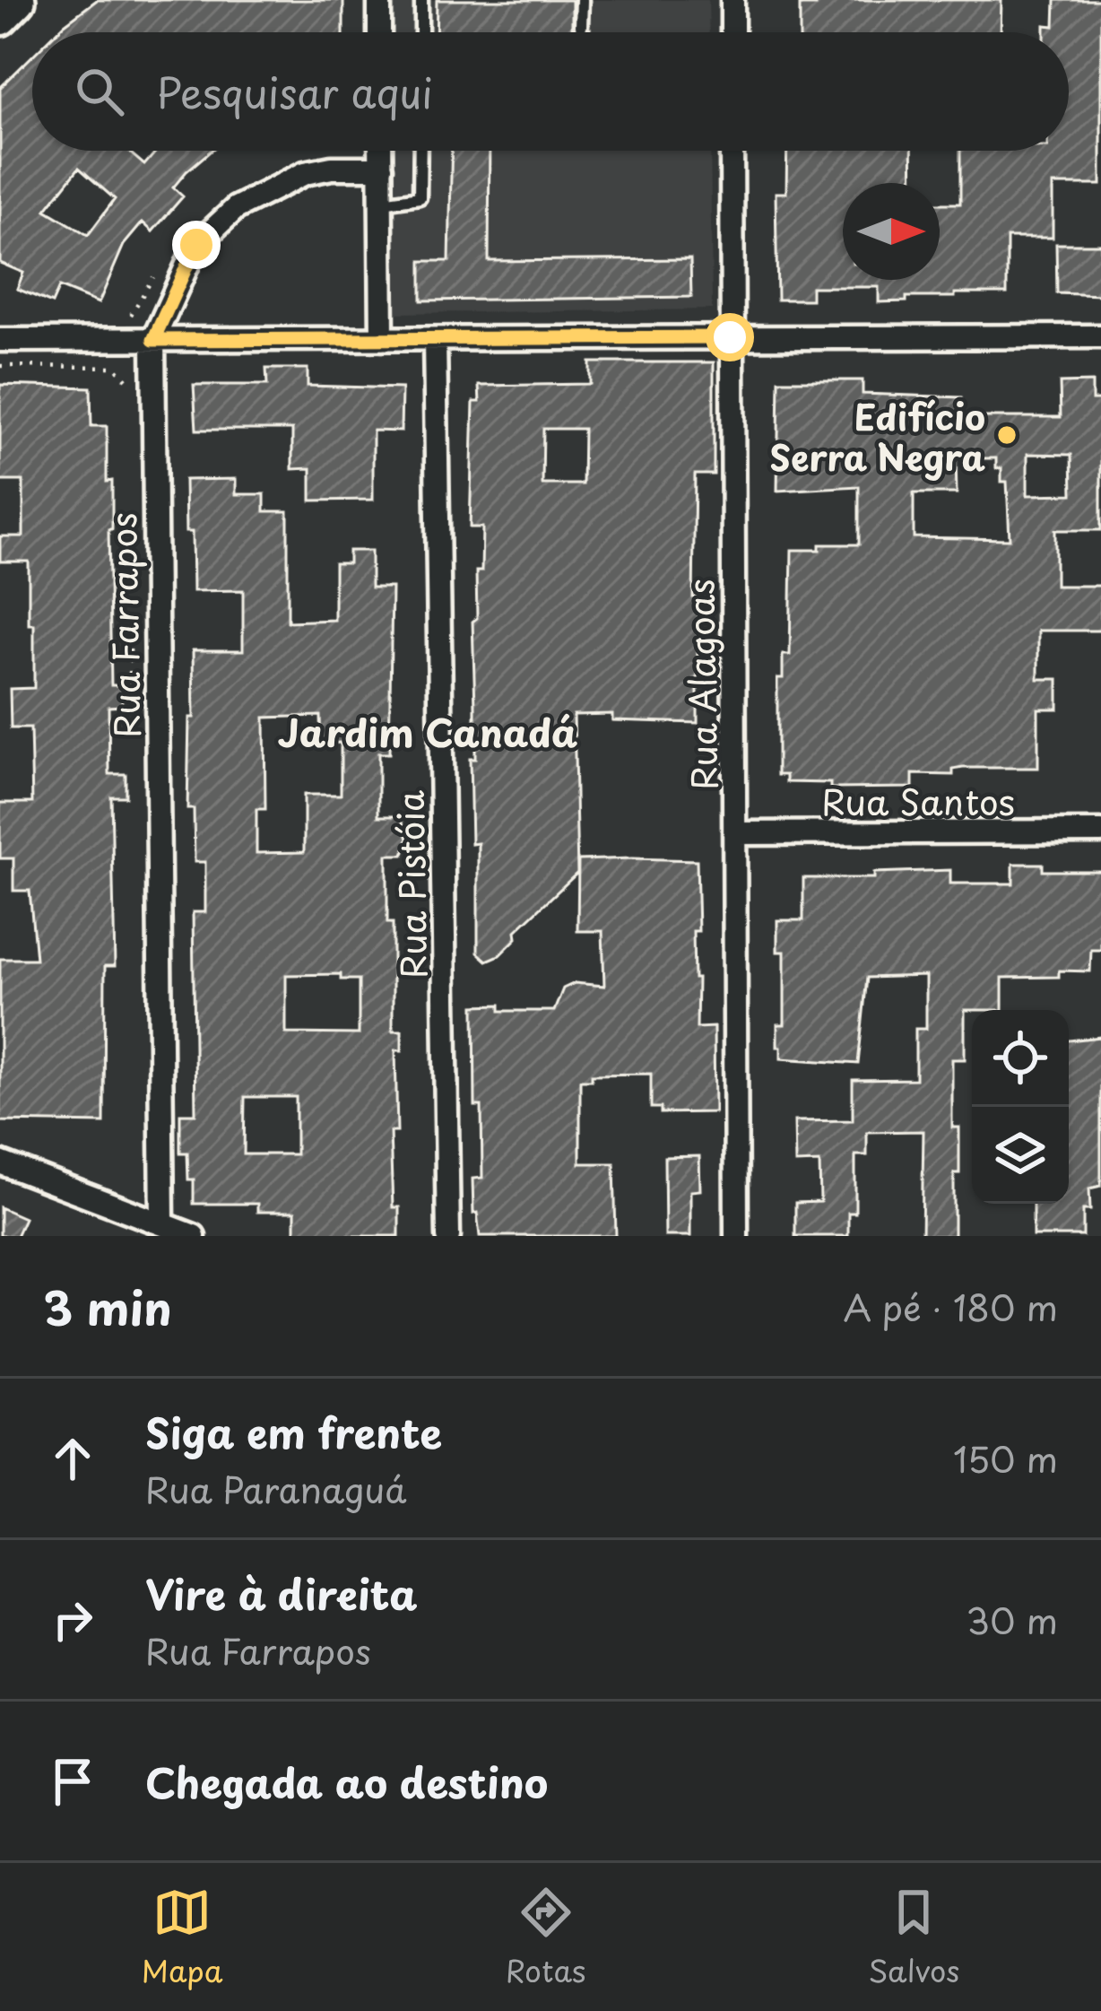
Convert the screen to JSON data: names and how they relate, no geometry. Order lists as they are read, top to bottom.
{
  "streets": {
    "street": [
      "Rua Farrapos",
      "Rua Alagoas",
      "Rua Santos",
      "Rua Pistóia"
    ]
  },
  "crossings": [
    ["Rua Alagoas", "Rua Santos"]
  ],
  "districts": ["Jardim Canadá"],
  "places": ["Edifício Serra Negra"],
  "north": "right",
  "page": {
    "search": "Pesquisar aqui",
    "heading": ["3 min", "A pé · 180 m"],
    "list": [
      ["Siga em frente", "Rua Paranaguá", "150 m"],
      ["Vire à direita", "Rua Farrapos", "30 m"],
      "Chegada ao destino"
    ],
    "nav": ["Mapa", "Rotas", "Salvos"]
  }
}
